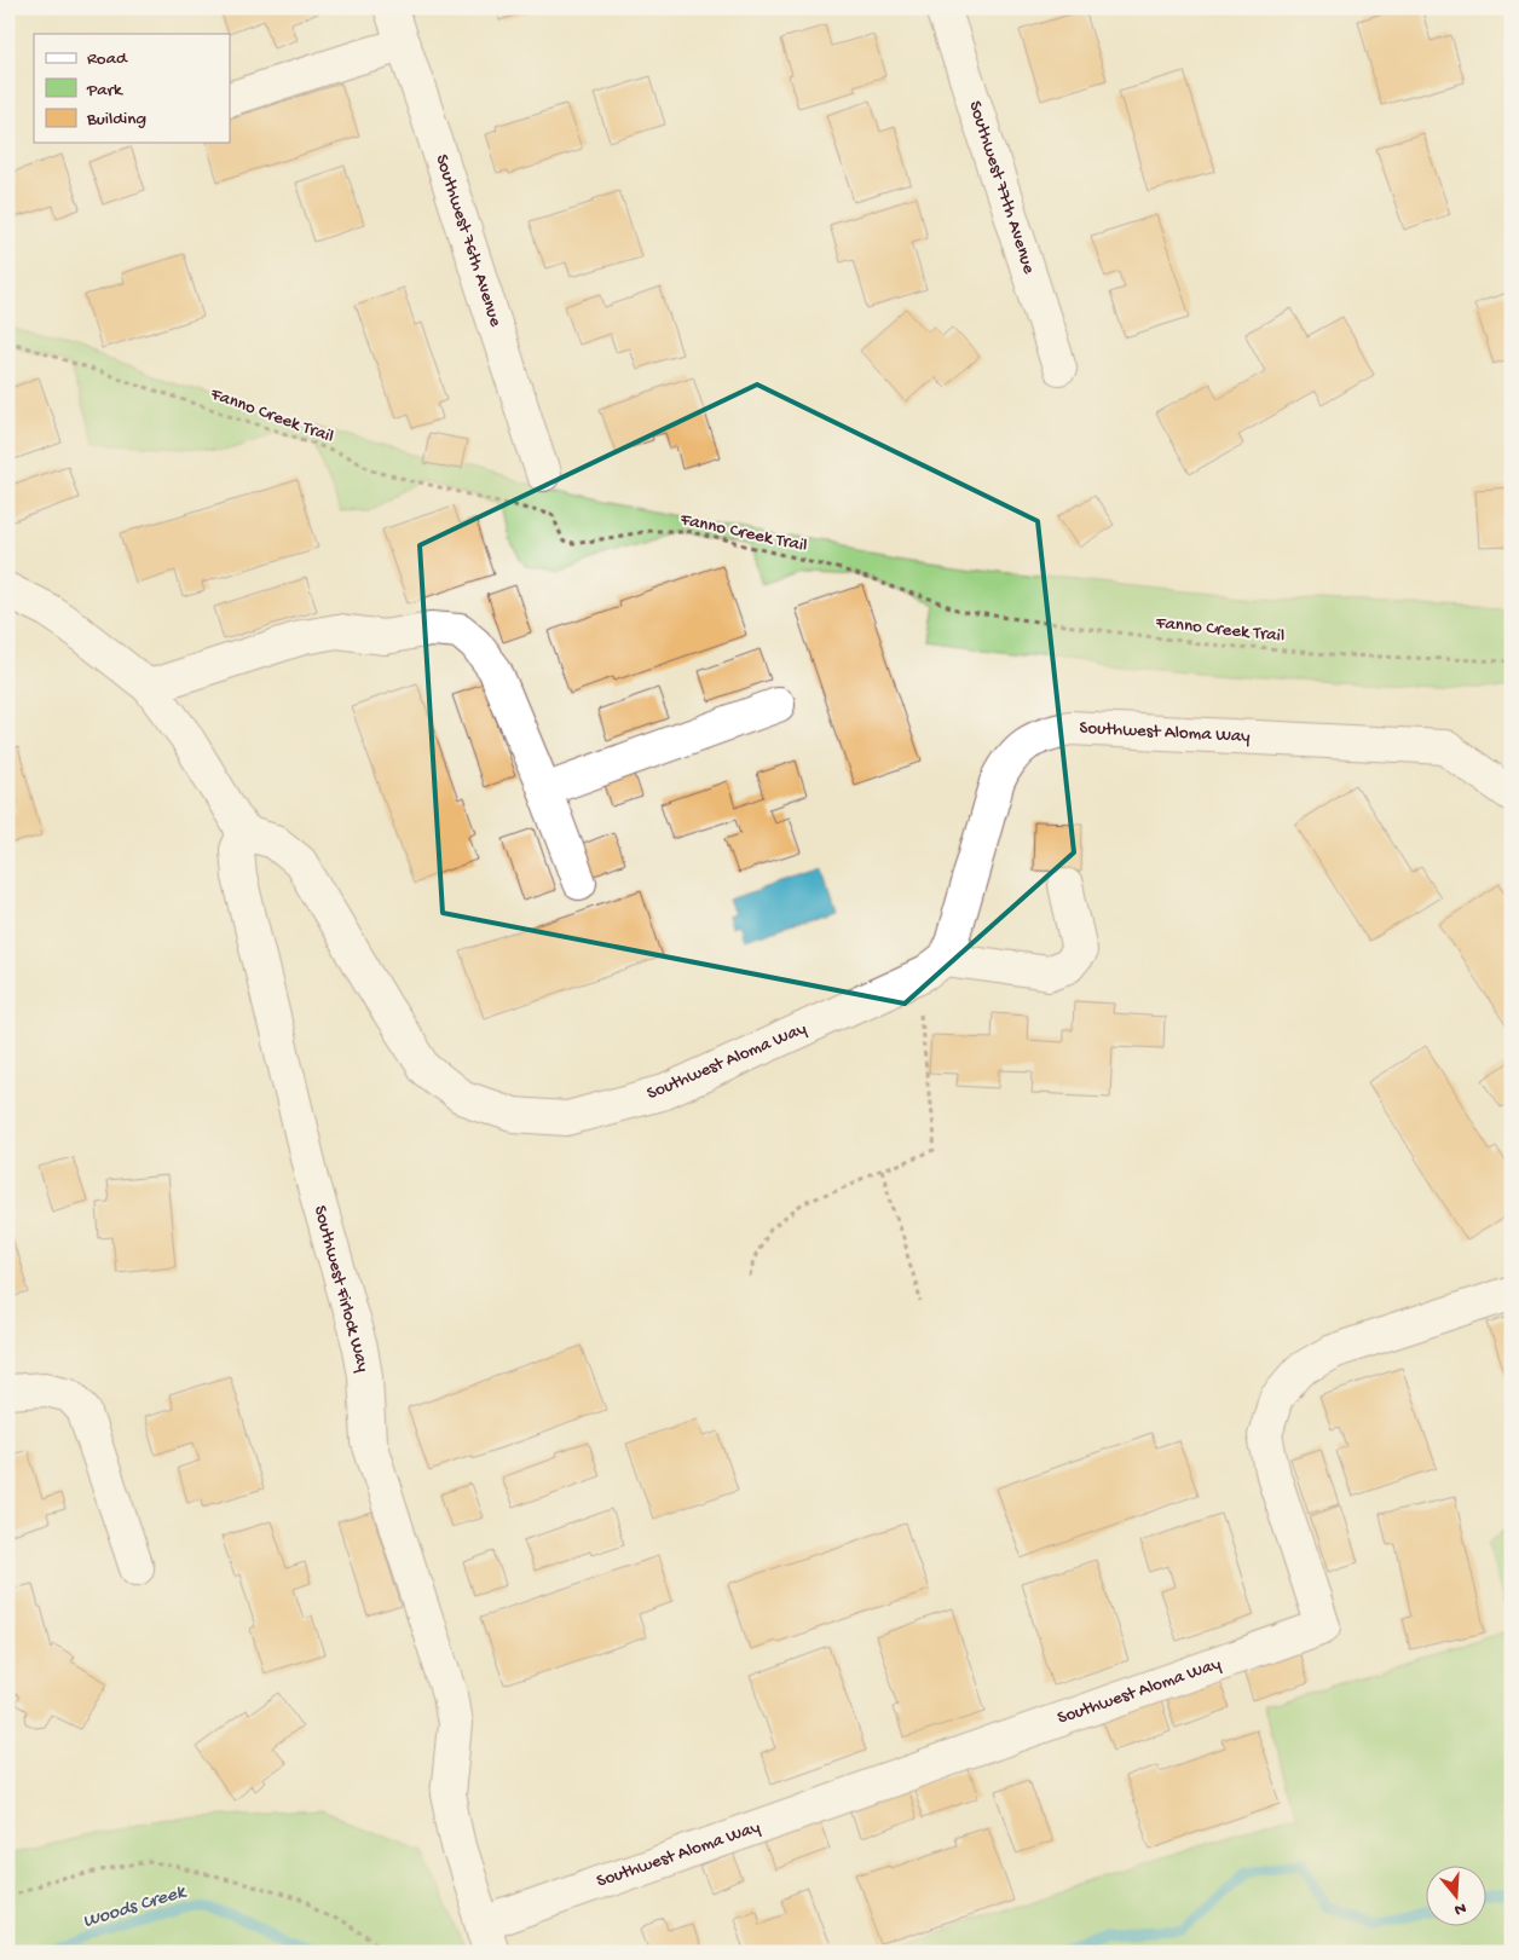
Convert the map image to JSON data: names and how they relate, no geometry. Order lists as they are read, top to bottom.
{
  "streets": {
    "street": [
      "Southwest 77th Avenue",
      "Southwest 76th Avenue",
      "Southwest Aloma Way",
      "Southwest Firlock Way"
    ],
    "path": ["Fanno Creek Trail"]
  },
  "crossings": [
    ["Southwest Aloma Way", "Southwest Firlock Way"]
  ],
  "water": ["Woods Creek"],
  "legend": ["Road", "Park", "Building"],
  "north": "bottom"
}
